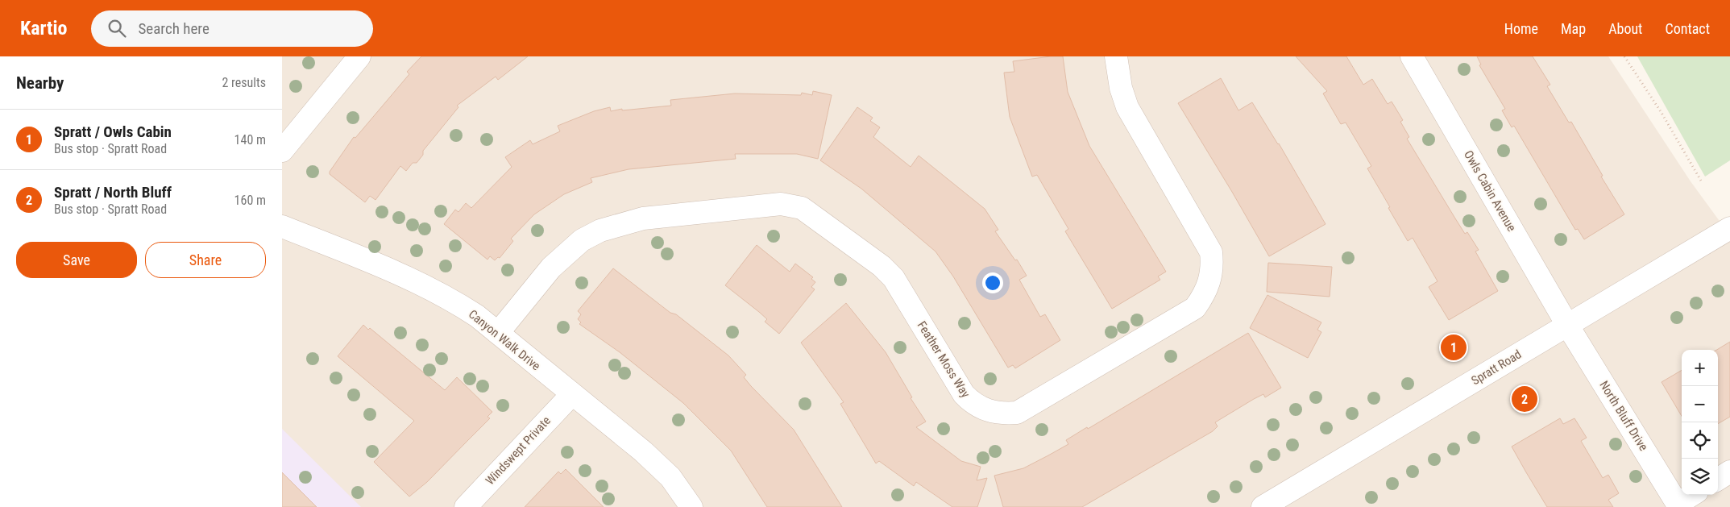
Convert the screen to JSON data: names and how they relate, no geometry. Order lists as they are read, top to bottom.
{
  "streets": {
    "street": [
      "Owls Cabin Avenue",
      "Canyon Walk Drive",
      "Feather Moss Way",
      "Spratt Road",
      "North Bluff Drive",
      "Windswept Private"
    ]
  },
  "crossings": [
    ["Owls Cabin Avenue", "Spratt Road"],
    ["Owls Cabin Avenue", "North Bluff Drive"],
    ["Canyon Walk Drive", "Feather Moss Way"],
    ["Canyon Walk Drive", "Windswept Private"],
    ["Spratt Road", "North Bluff Drive"]
  ],
  "page": {
    "header": "Kartio",
    "search": "Search here",
    "nav": [
      "Home",
      "Map",
      "About",
      "Contact"
    ],
    "heading": ["Nearby", "2 results"],
    "list": [
      {
        "mark": "1",
        "name": "Spratt / Owls Cabin",
        "note": "Bus stop · Spratt Road",
        "value": "140 m"
      },
      {
        "mark": "2",
        "name": "Spratt / North Bluff",
        "note": "Bus stop · Spratt Road",
        "value": "160 m"
      }
    ],
    "buttons": ["Save", "Share"],
    "pins": ["1", "2"],
    "map_buttons": ["+", "−"]
  }
}
